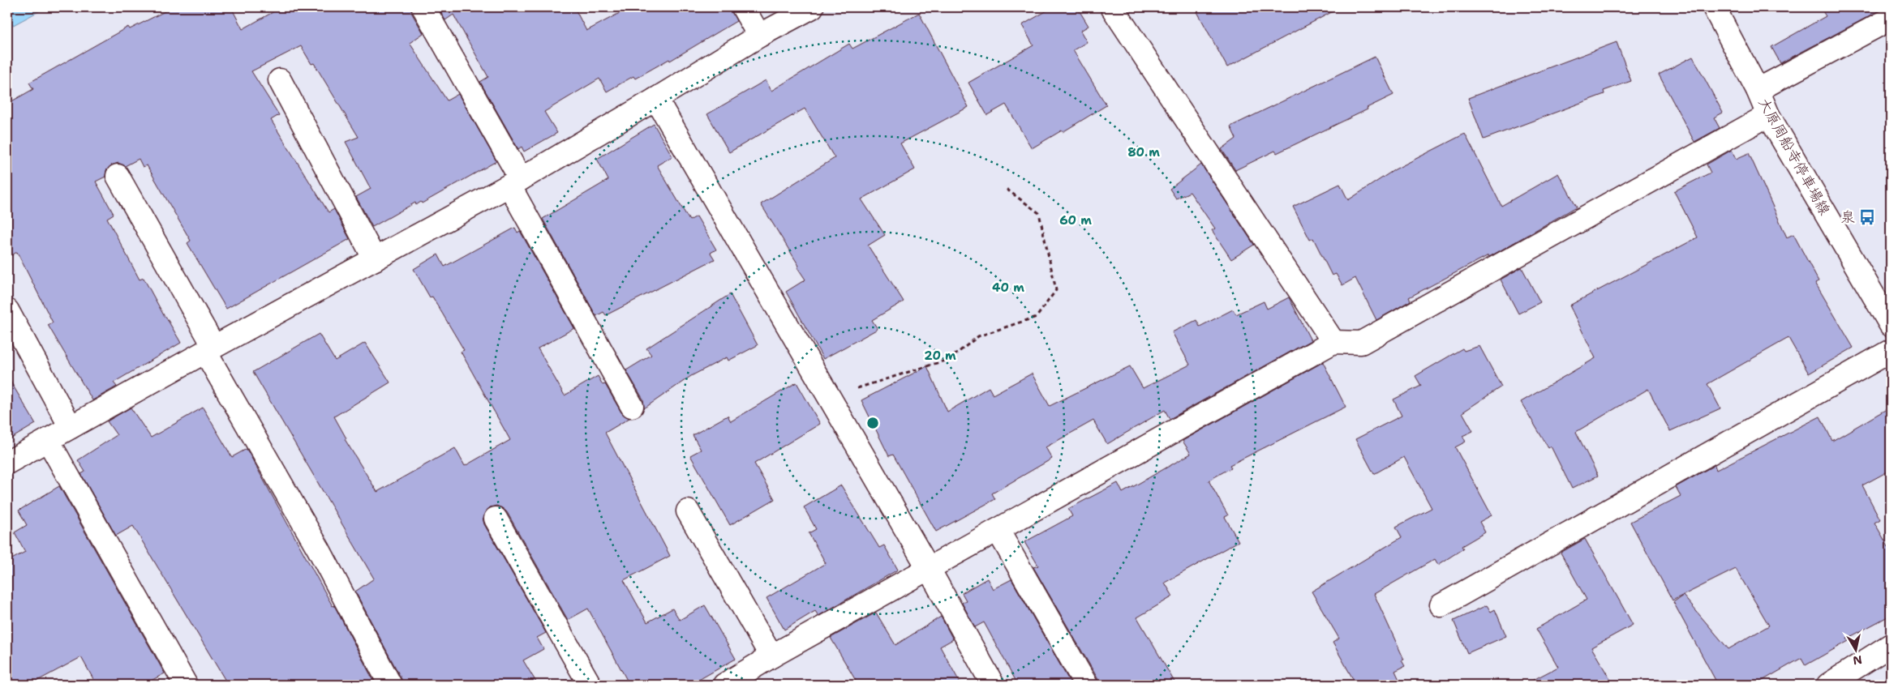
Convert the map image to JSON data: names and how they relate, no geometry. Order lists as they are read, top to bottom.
{
  "streets": {
    "street": ["大原周船寺停車場線"]
  },
  "places": {
    "bus stop": ["泉"]
  },
  "north": "bottom",
  "rings": [
    "80 m",
    "60 m",
    "40 m",
    "20 m"
  ]
}
